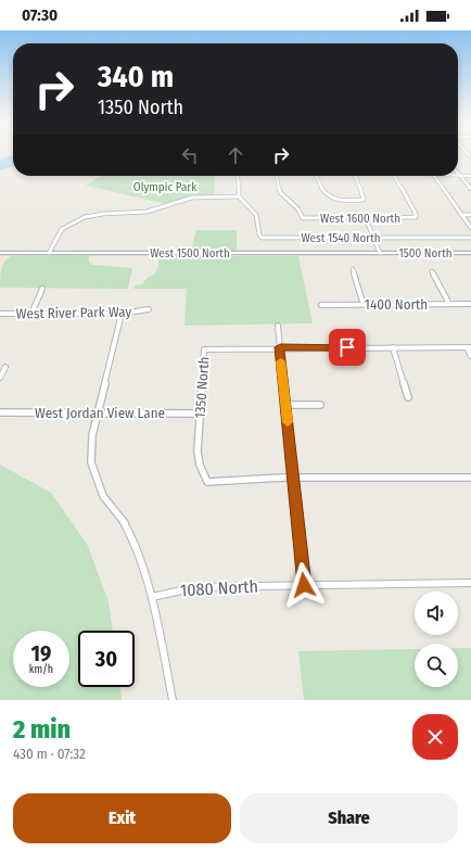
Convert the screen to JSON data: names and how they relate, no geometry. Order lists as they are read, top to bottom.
{
  "streets": {
    "street": [
      "West 1600 North",
      "West 1540 North",
      "West 1500 North",
      "1500 North",
      "1400 North",
      "West River Park Way",
      "1350 North",
      "West Jordan View Lane",
      "1080 North"
    ]
  },
  "crossings": [
    ["West 1500 North", "1500 North"],
    ["1350 North", "West Jordan View Lane"]
  ],
  "parks": ["Olympic Park"],
  "page": {
    "status": "07:30",
    "turn": ["340 m", "1350 North"],
    "speed": "19 km/h",
    "limit": "30",
    "heading": ["2 min", "430 m · 07:32"],
    "buttons": ["Exit", "Share"]
  }
}
